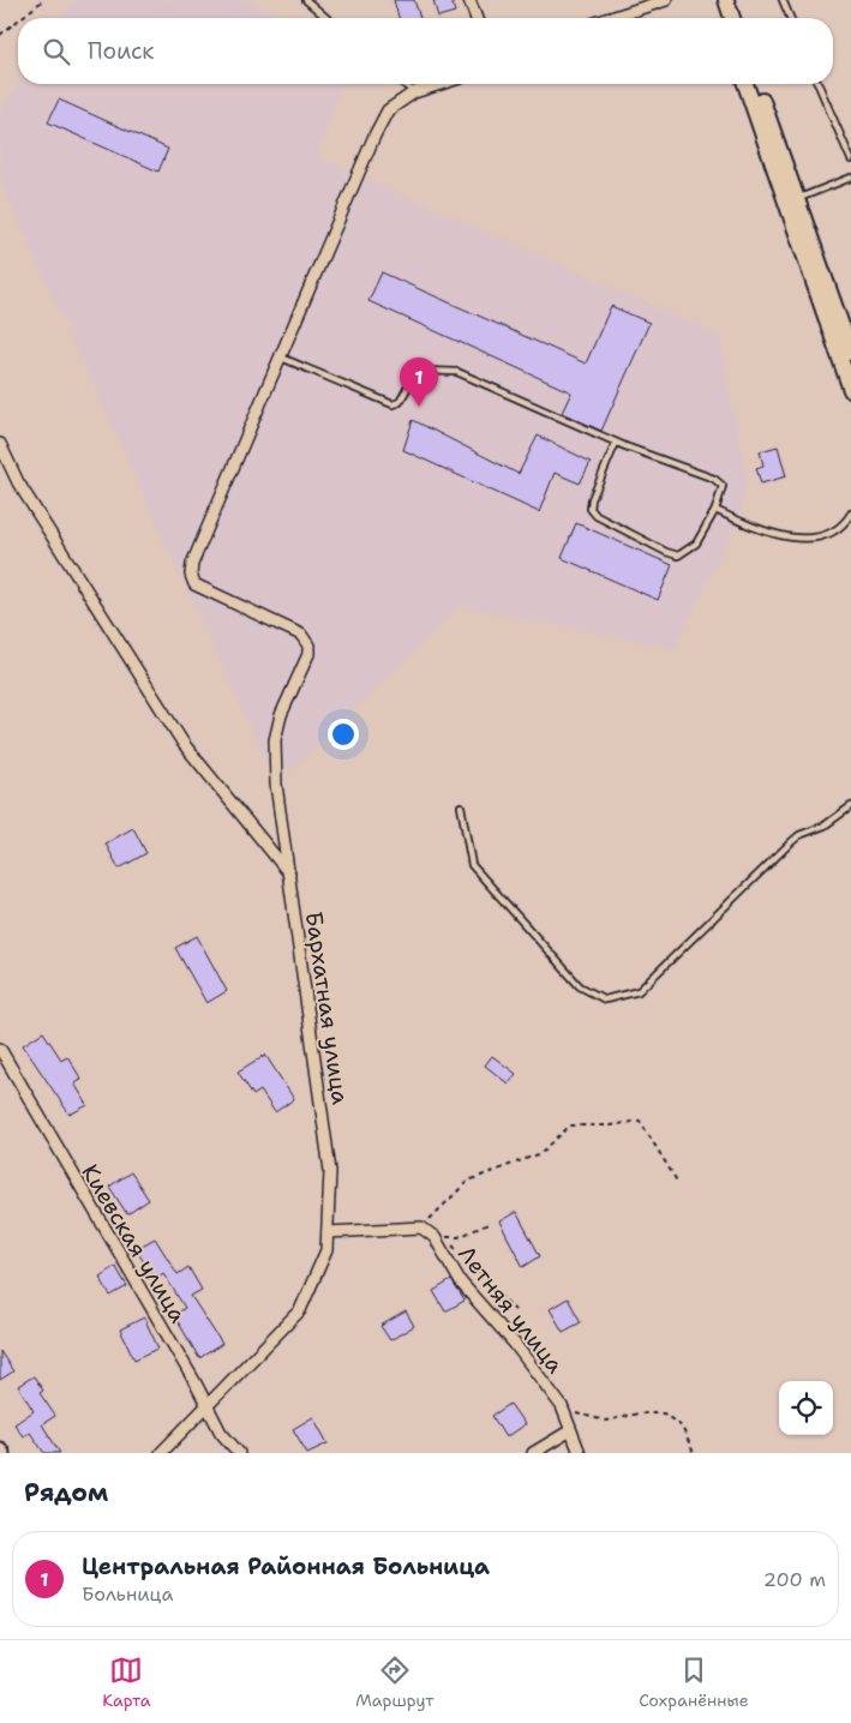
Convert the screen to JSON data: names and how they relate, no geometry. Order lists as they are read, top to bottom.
{
  "streets": {
    "street": ["Бархатная улица", "Киевская улица", "Летняя улица"]
  },
  "crossings": [
    ["Бархатная улица", "Киевская улица"]
  ],
  "page": {
    "search": "Поиск",
    "pins": "1",
    "heading": "Рядом",
    "list": [
      {
        "mark": "1",
        "name": "Центральная Районная Больница",
        "note": "Больница",
        "value": "200 m"
      }
    ],
    "nav": ["Карта", "Маршрут", "Сохранённые"]
  }
}
